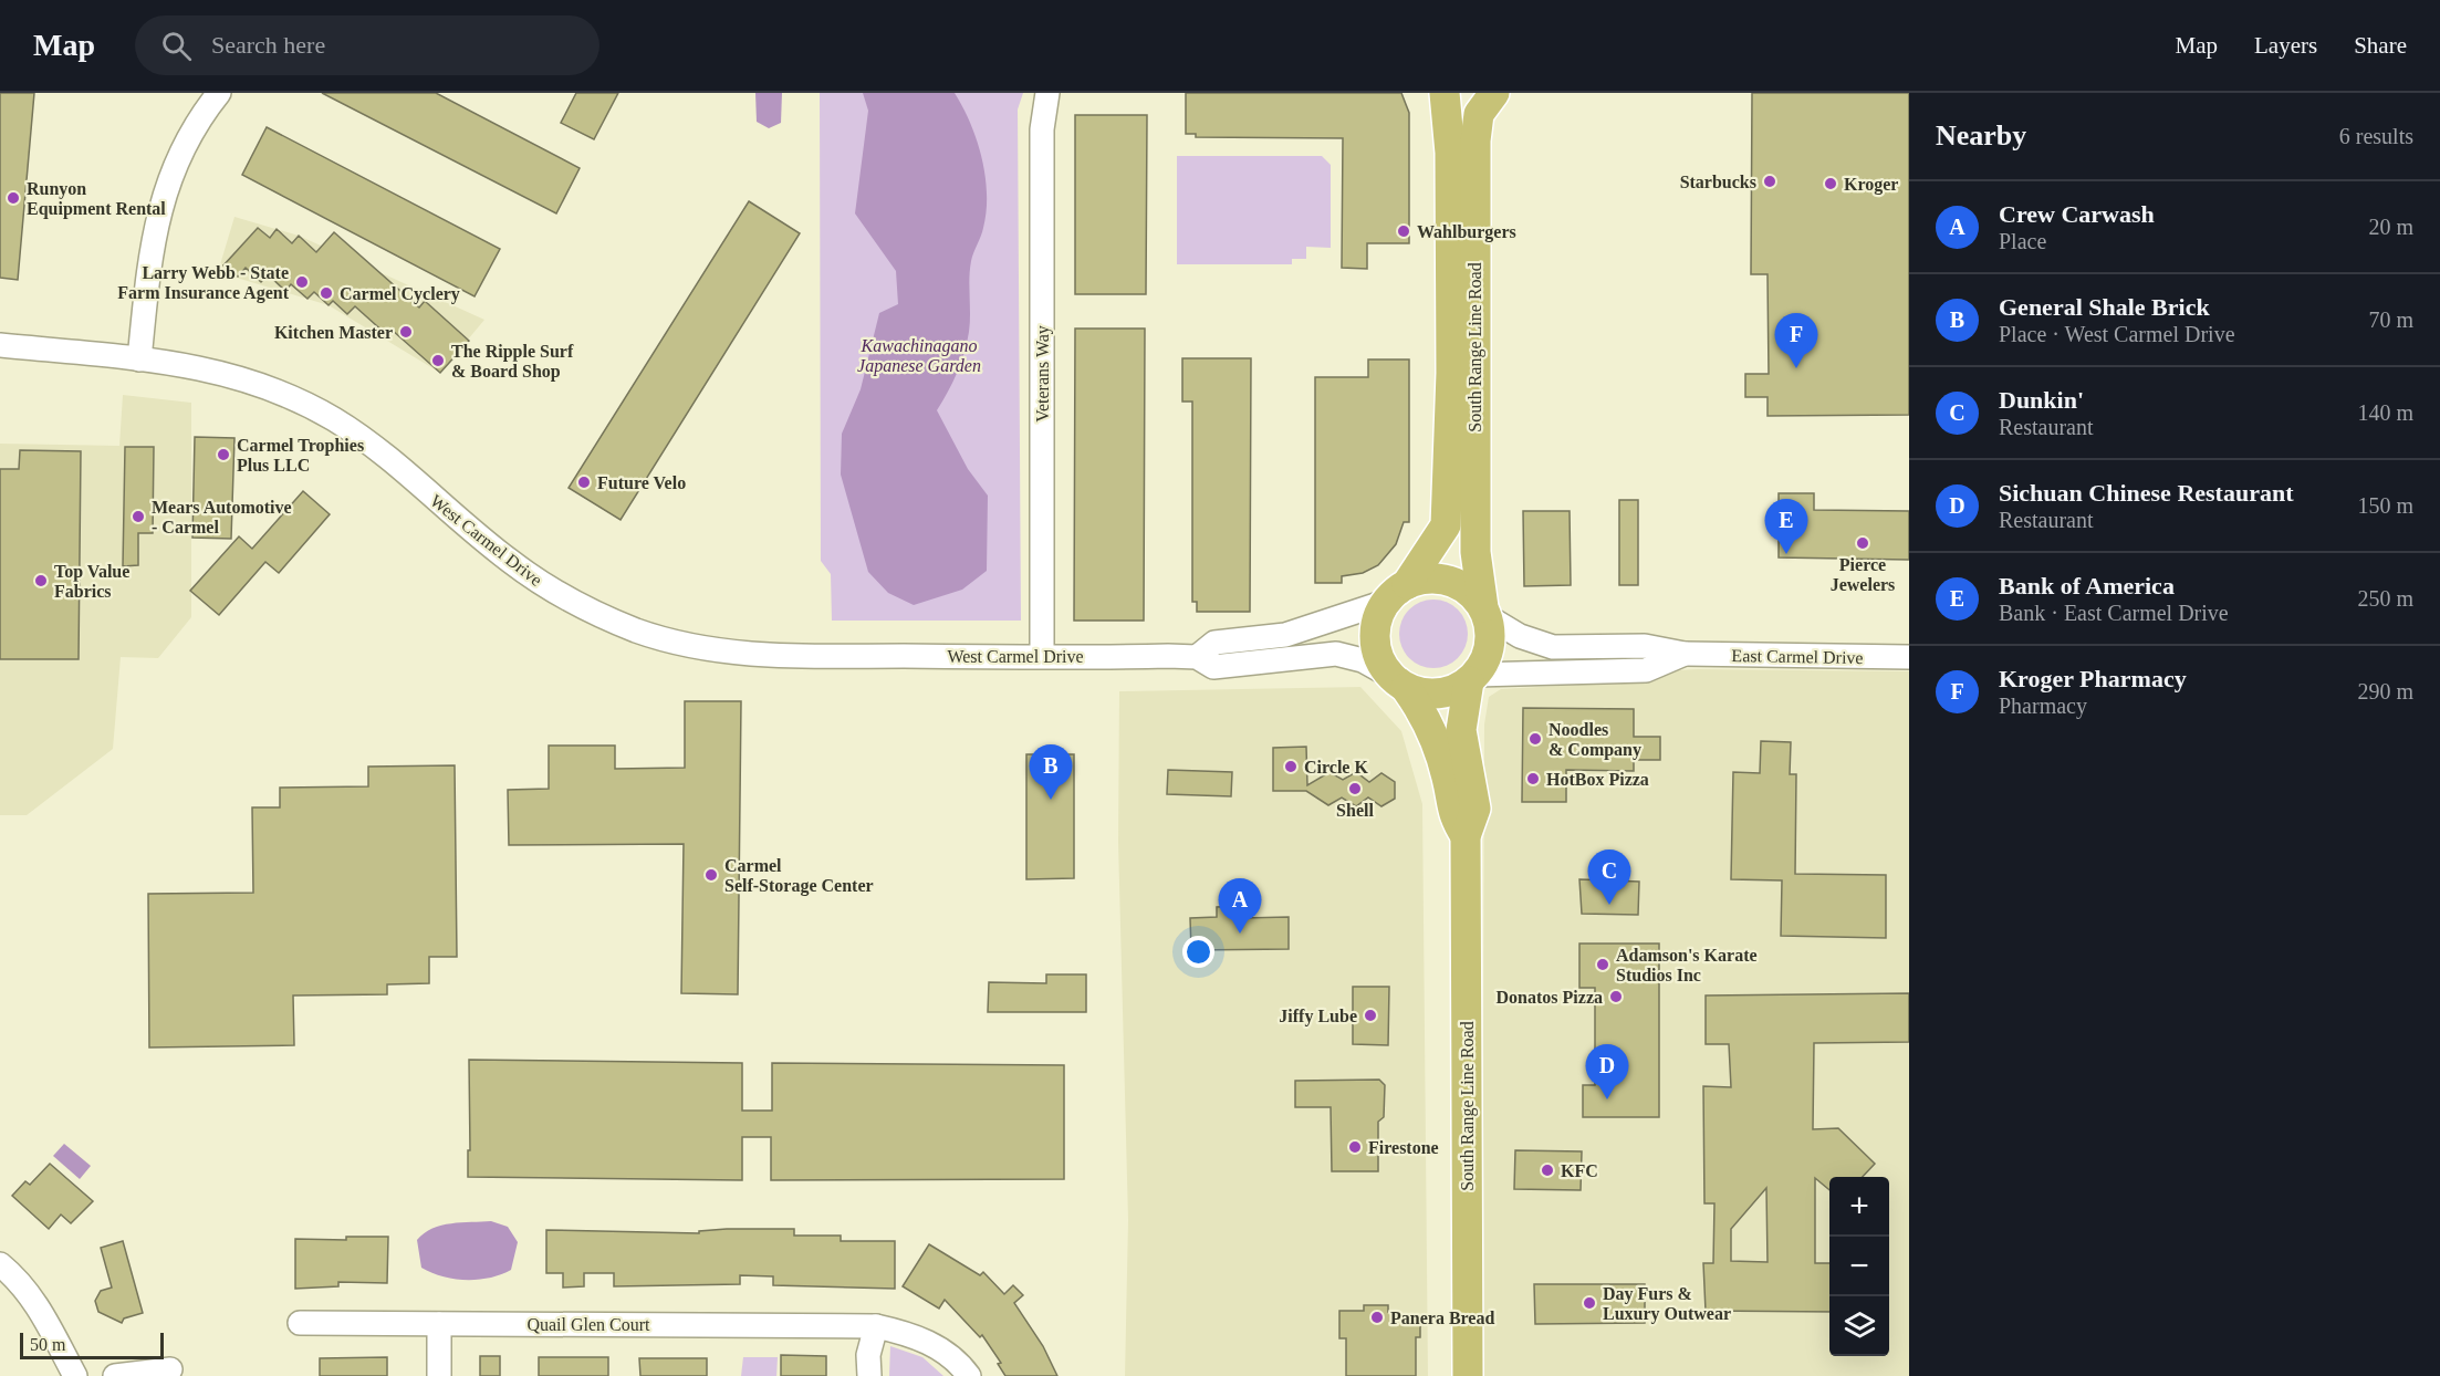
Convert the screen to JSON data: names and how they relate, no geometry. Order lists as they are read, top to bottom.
{
  "streets": {
    "main road": ["South Range Line Road"],
    "street": [
      "Veterans Way",
      "West Carmel Drive",
      "East Carmel Drive",
      "Quail Glen Court"
    ]
  },
  "crossings": [
    ["South Range Line Road", "West Carmel Drive"],
    ["South Range Line Road", "East Carmel Drive"],
    ["Veterans Way", "West Carmel Drive"],
    ["West Carmel Drive", "East Carmel Drive"]
  ],
  "parks": ["Kawachinagano Japanese Garden"],
  "places": [
    "Starbucks",
    "Kroger",
    "Runyon Equipment Rental",
    "Wahlburgers",
    "Larry Webb - State Farm Insurance Agent",
    "Carmel Cyclery",
    "Kitchen Master",
    "The Ripple Surf & Board Shop",
    "Carmel Trophies Plus LLC",
    "Future Velo",
    "Mears Automotive - Carmel",
    "Pierce Jewelers",
    "Top Value Fabrics",
    "Noodles & Company",
    "Circle K",
    "HotBox Pizza",
    "Shell",
    "Carmel Self-Storage Center",
    "Adamson's Karate Studios Inc",
    "Donatos Pizza",
    "Jiffy Lube",
    "Firestone",
    "KFC",
    "Day Furs & Luxury Outwear",
    "Panera Bread"
  ],
  "scale_bar": "50 m",
  "page": {
    "header": "Map",
    "search": "Search here",
    "nav": ["Map", "Layers", "Share"],
    "heading": ["Nearby", "6 results"],
    "list": [
      {
        "mark": "A",
        "name": "Crew Carwash",
        "note": "Place",
        "value": "20 m"
      },
      {
        "mark": "B",
        "name": "General Shale Brick",
        "note": "Place · West Carmel Drive",
        "value": "70 m"
      },
      {
        "mark": "C",
        "name": "Dunkin'",
        "note": "Restaurant",
        "value": "140 m"
      },
      {
        "mark": "D",
        "name": "Sichuan Chinese Restaurant",
        "note": "Restaurant",
        "value": "150 m"
      },
      {
        "mark": "E",
        "name": "Bank of America",
        "note": "Bank · East Carmel Drive",
        "value": "250 m"
      },
      {
        "mark": "F",
        "name": "Kroger Pharmacy",
        "note": "Pharmacy",
        "value": "290 m"
      }
    ],
    "pins": [
      "F",
      "E",
      "B",
      "C",
      "A",
      "D"
    ],
    "map_buttons": ["+", "−"],
    "scale": "50 m"
  }
}
